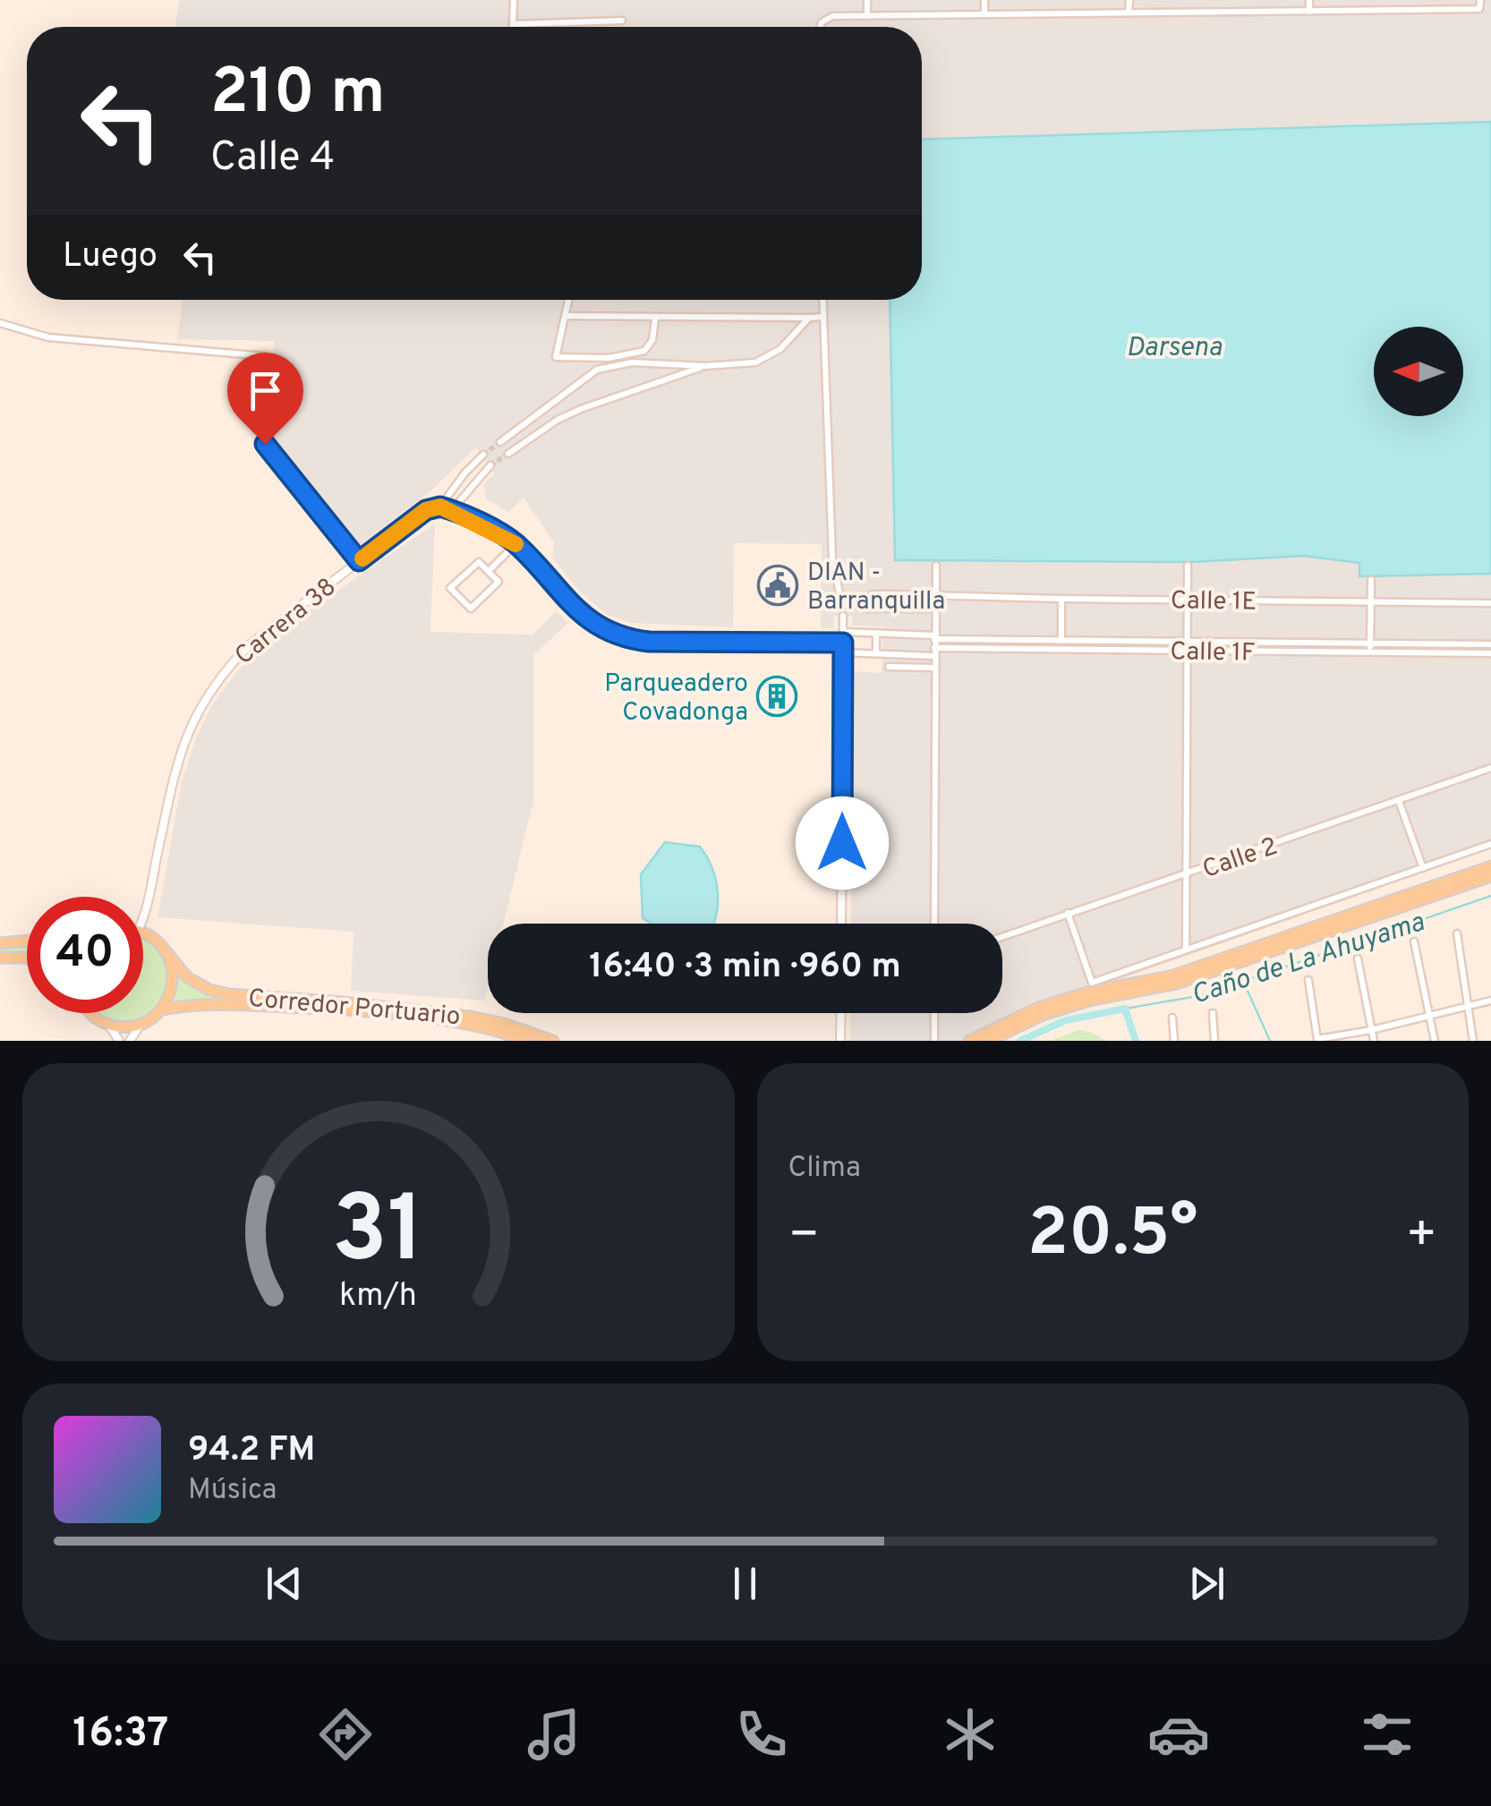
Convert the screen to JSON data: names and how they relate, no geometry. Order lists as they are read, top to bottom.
{
  "streets": {
    "main road": ["Corredor Portuario"],
    "street": [
      "Calle 1E",
      "Carrera 38",
      "Calle 1F",
      "Calle 2"
    ]
  },
  "water": ["Darsena", "Caño de La Ahuyama"],
  "places": {
    "public building": ["DIAN - Barranquilla"],
    "building": ["Parqueadero Covadonga"]
  },
  "north": "left",
  "page": {
    "turn": ["210 m", "Calle 4"],
    "then": "Luego",
    "limit": "40",
    "trip": "16:40 · 3 min · 960 m",
    "tile": "Clima",
    "heat": ["−", "20.5°", "+"],
    "song": ["94.2 FM", "Música"],
    "tabs": "16:37",
    "gauge": ["31", "km/h"]
  }
}
